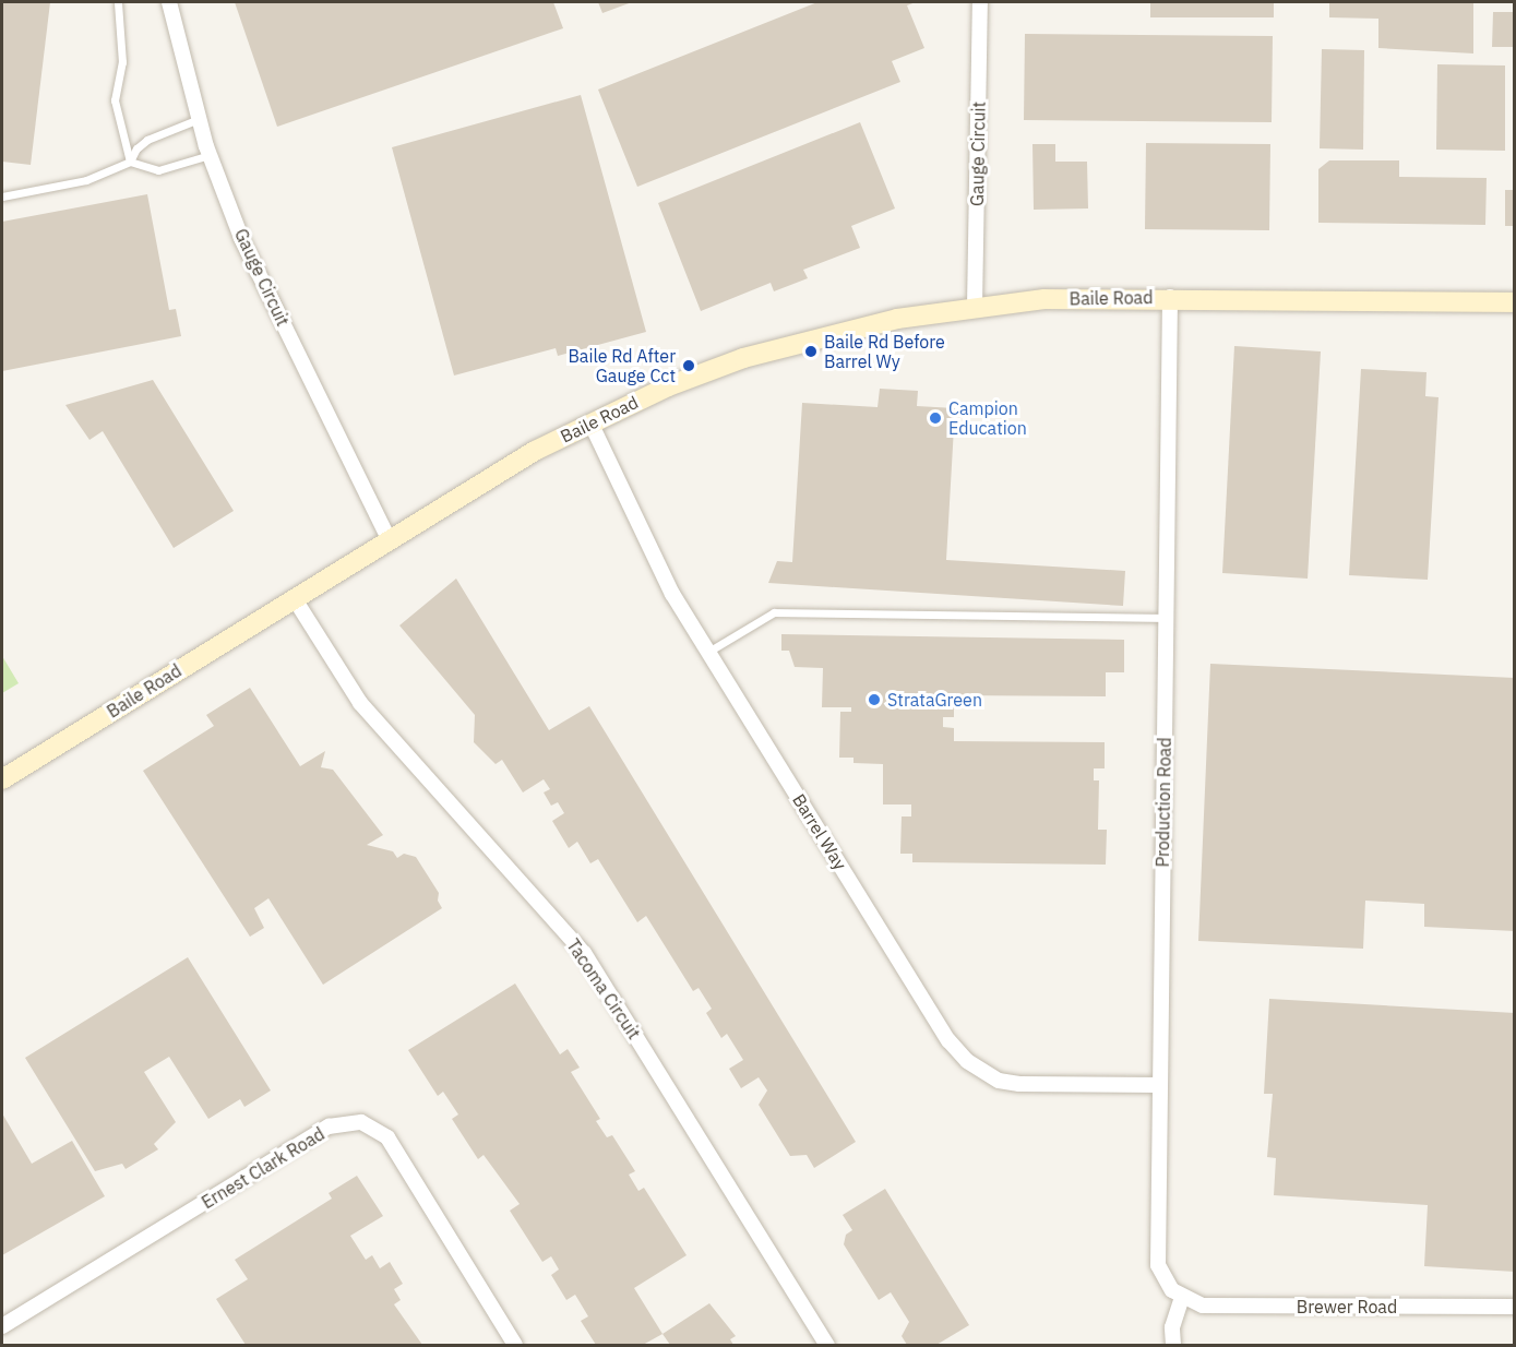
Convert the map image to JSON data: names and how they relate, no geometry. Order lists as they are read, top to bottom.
{
  "streets": {
    "street": [
      "Gauge Circuit",
      "Baile Road",
      "Production Road",
      "Barrel Way",
      "Tacoma Circuit",
      "Ernest Clark Road",
      "Brewer Road"
    ]
  },
  "crossings": [
    ["Gauge Circuit", "Baile Road"],
    ["Baile Road", "Production Road"],
    ["Baile Road", "Barrel Way"],
    ["Baile Road", "Tacoma Circuit"],
    ["Production Road", "Barrel Way"],
    ["Production Road", "Brewer Road"]
  ],
  "places": [
    "Baile Rd Before Barrel Wy",
    "Baile Rd After Gauge Cct",
    "Campion Education",
    "StrataGreen"
  ]
}
